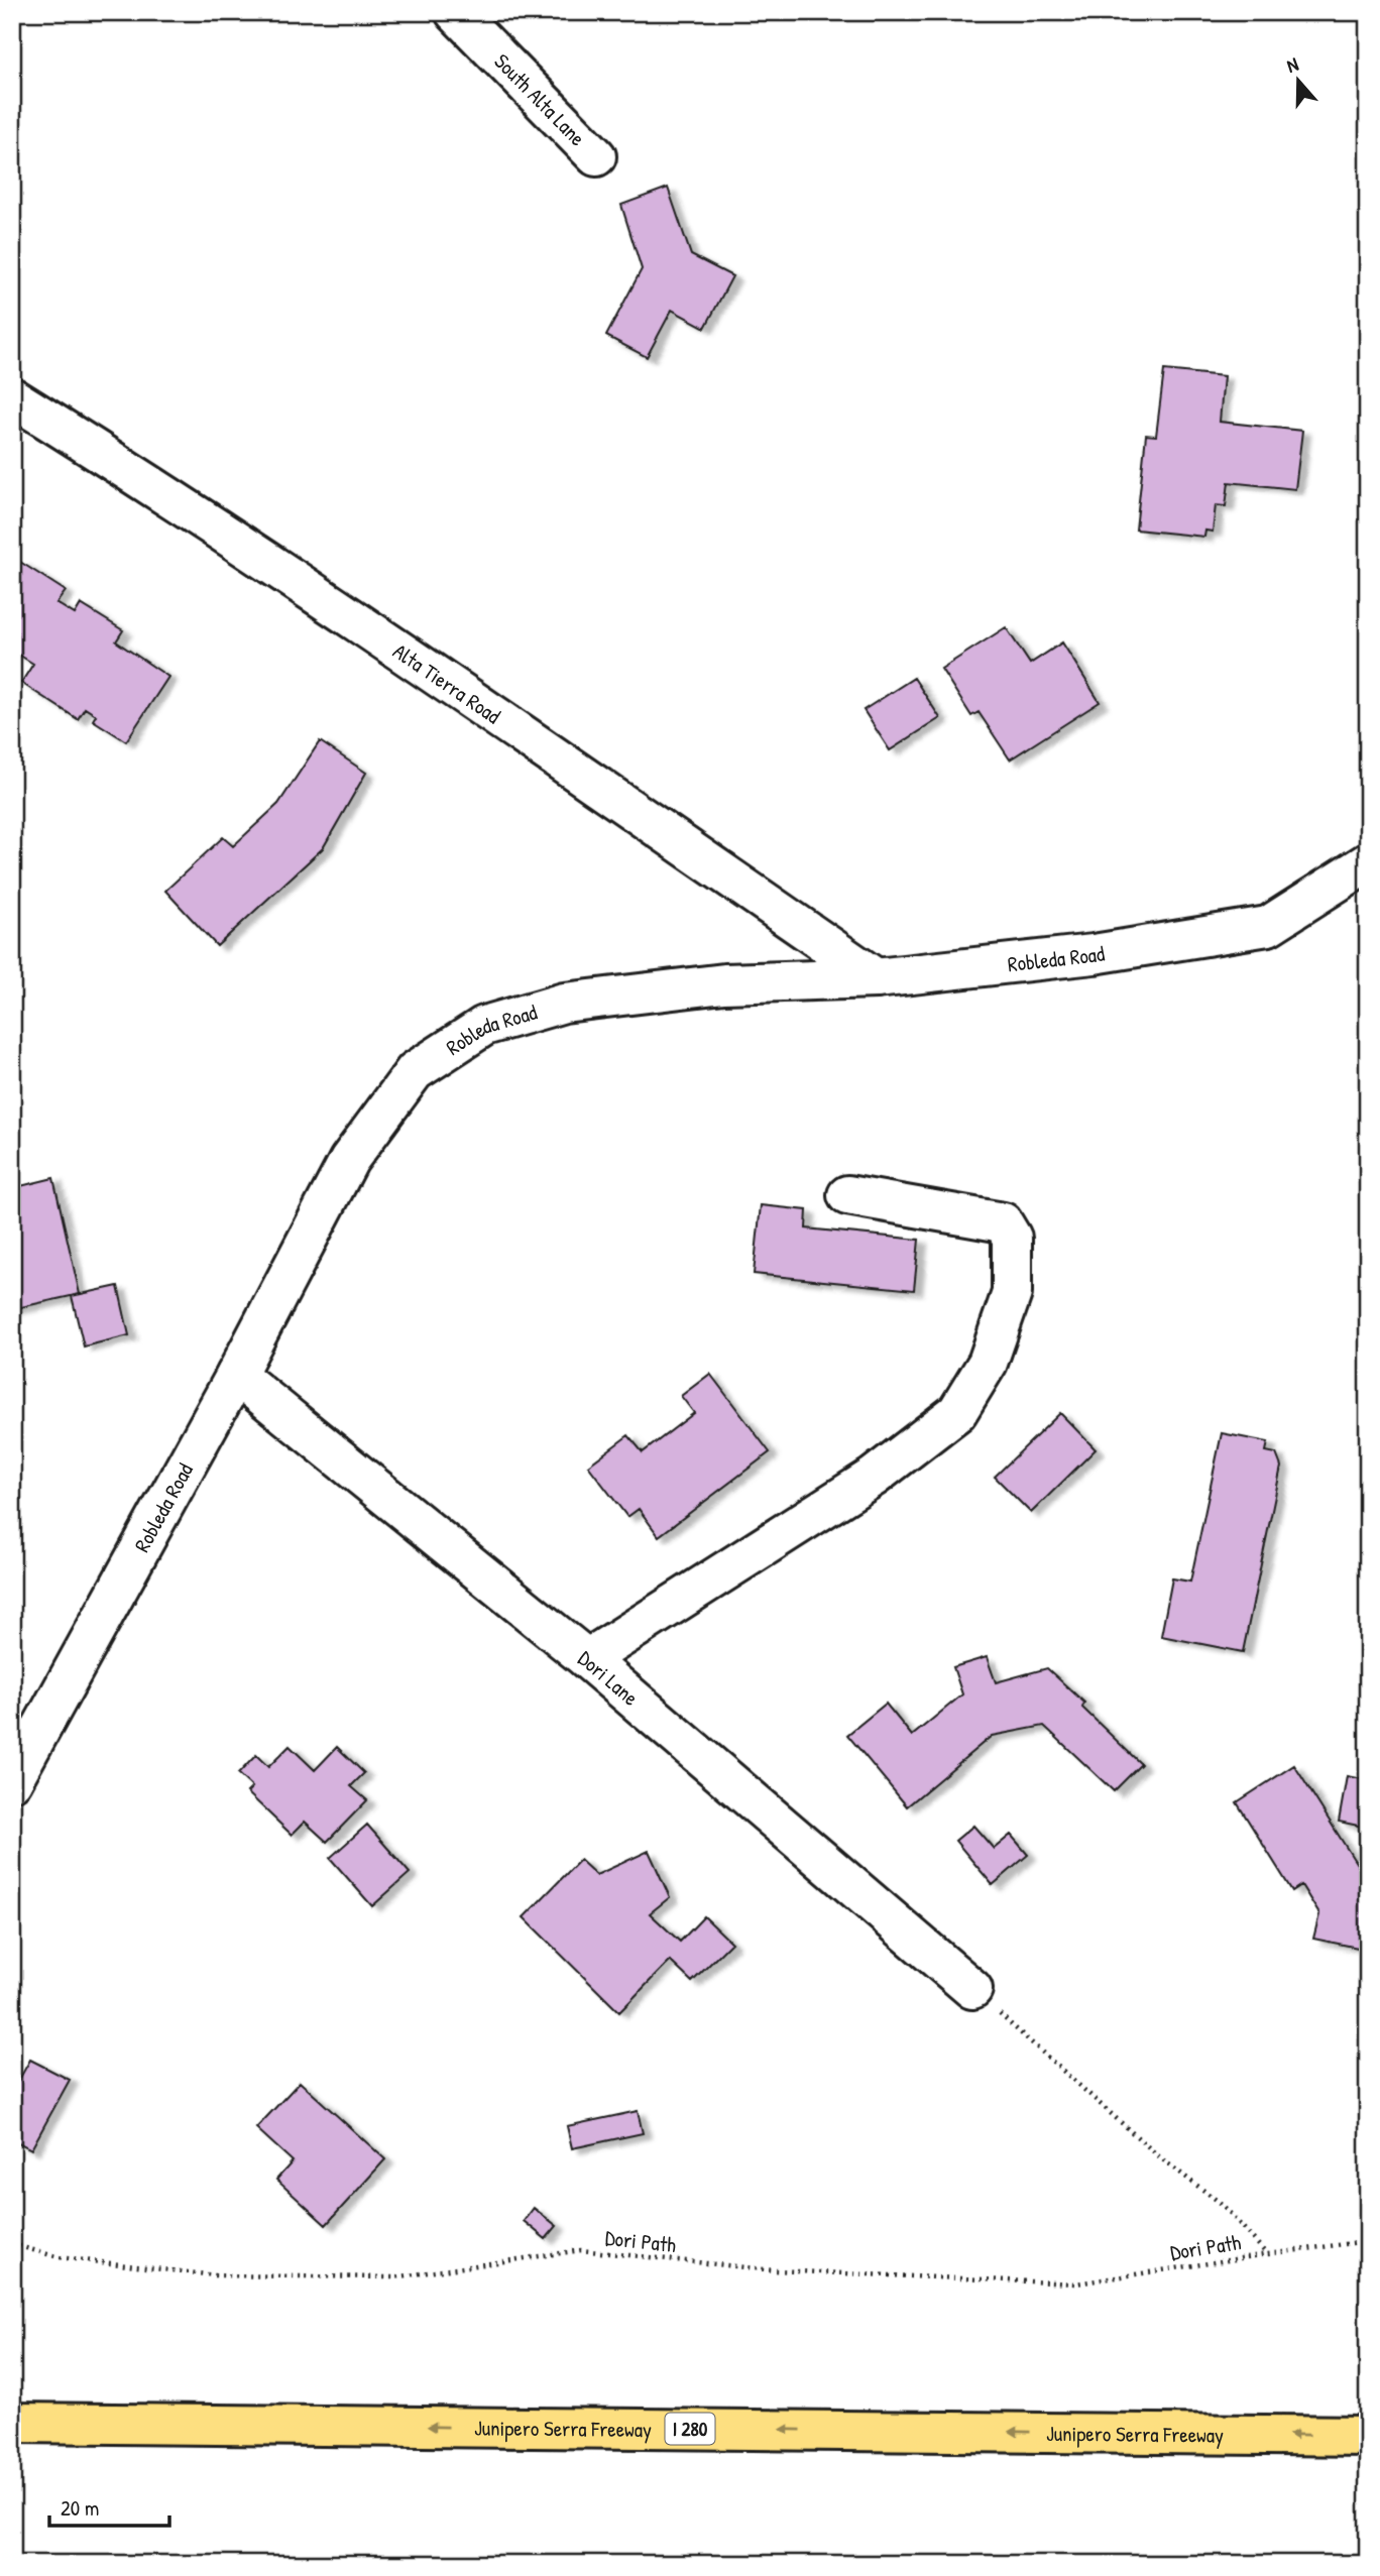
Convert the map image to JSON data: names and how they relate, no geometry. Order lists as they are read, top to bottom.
{
  "streets": {
    "highway": ["Junipero Serra Freeway", "I 280"],
    "street": [
      "South Alta Lane",
      "Alta Tierra Road",
      "Robleda Road",
      "Dori Lane"
    ],
    "path": ["Dori Path"]
  },
  "crossings": [
    ["Alta Tierra Road", "Robleda Road"],
    ["Robleda Road", "Dori Lane"],
    ["Dori Lane", "Dori Path"]
  ],
  "one_way": ["Junipero Serra Freeway"],
  "scale_bar": "20 m",
  "north": "top"
}
